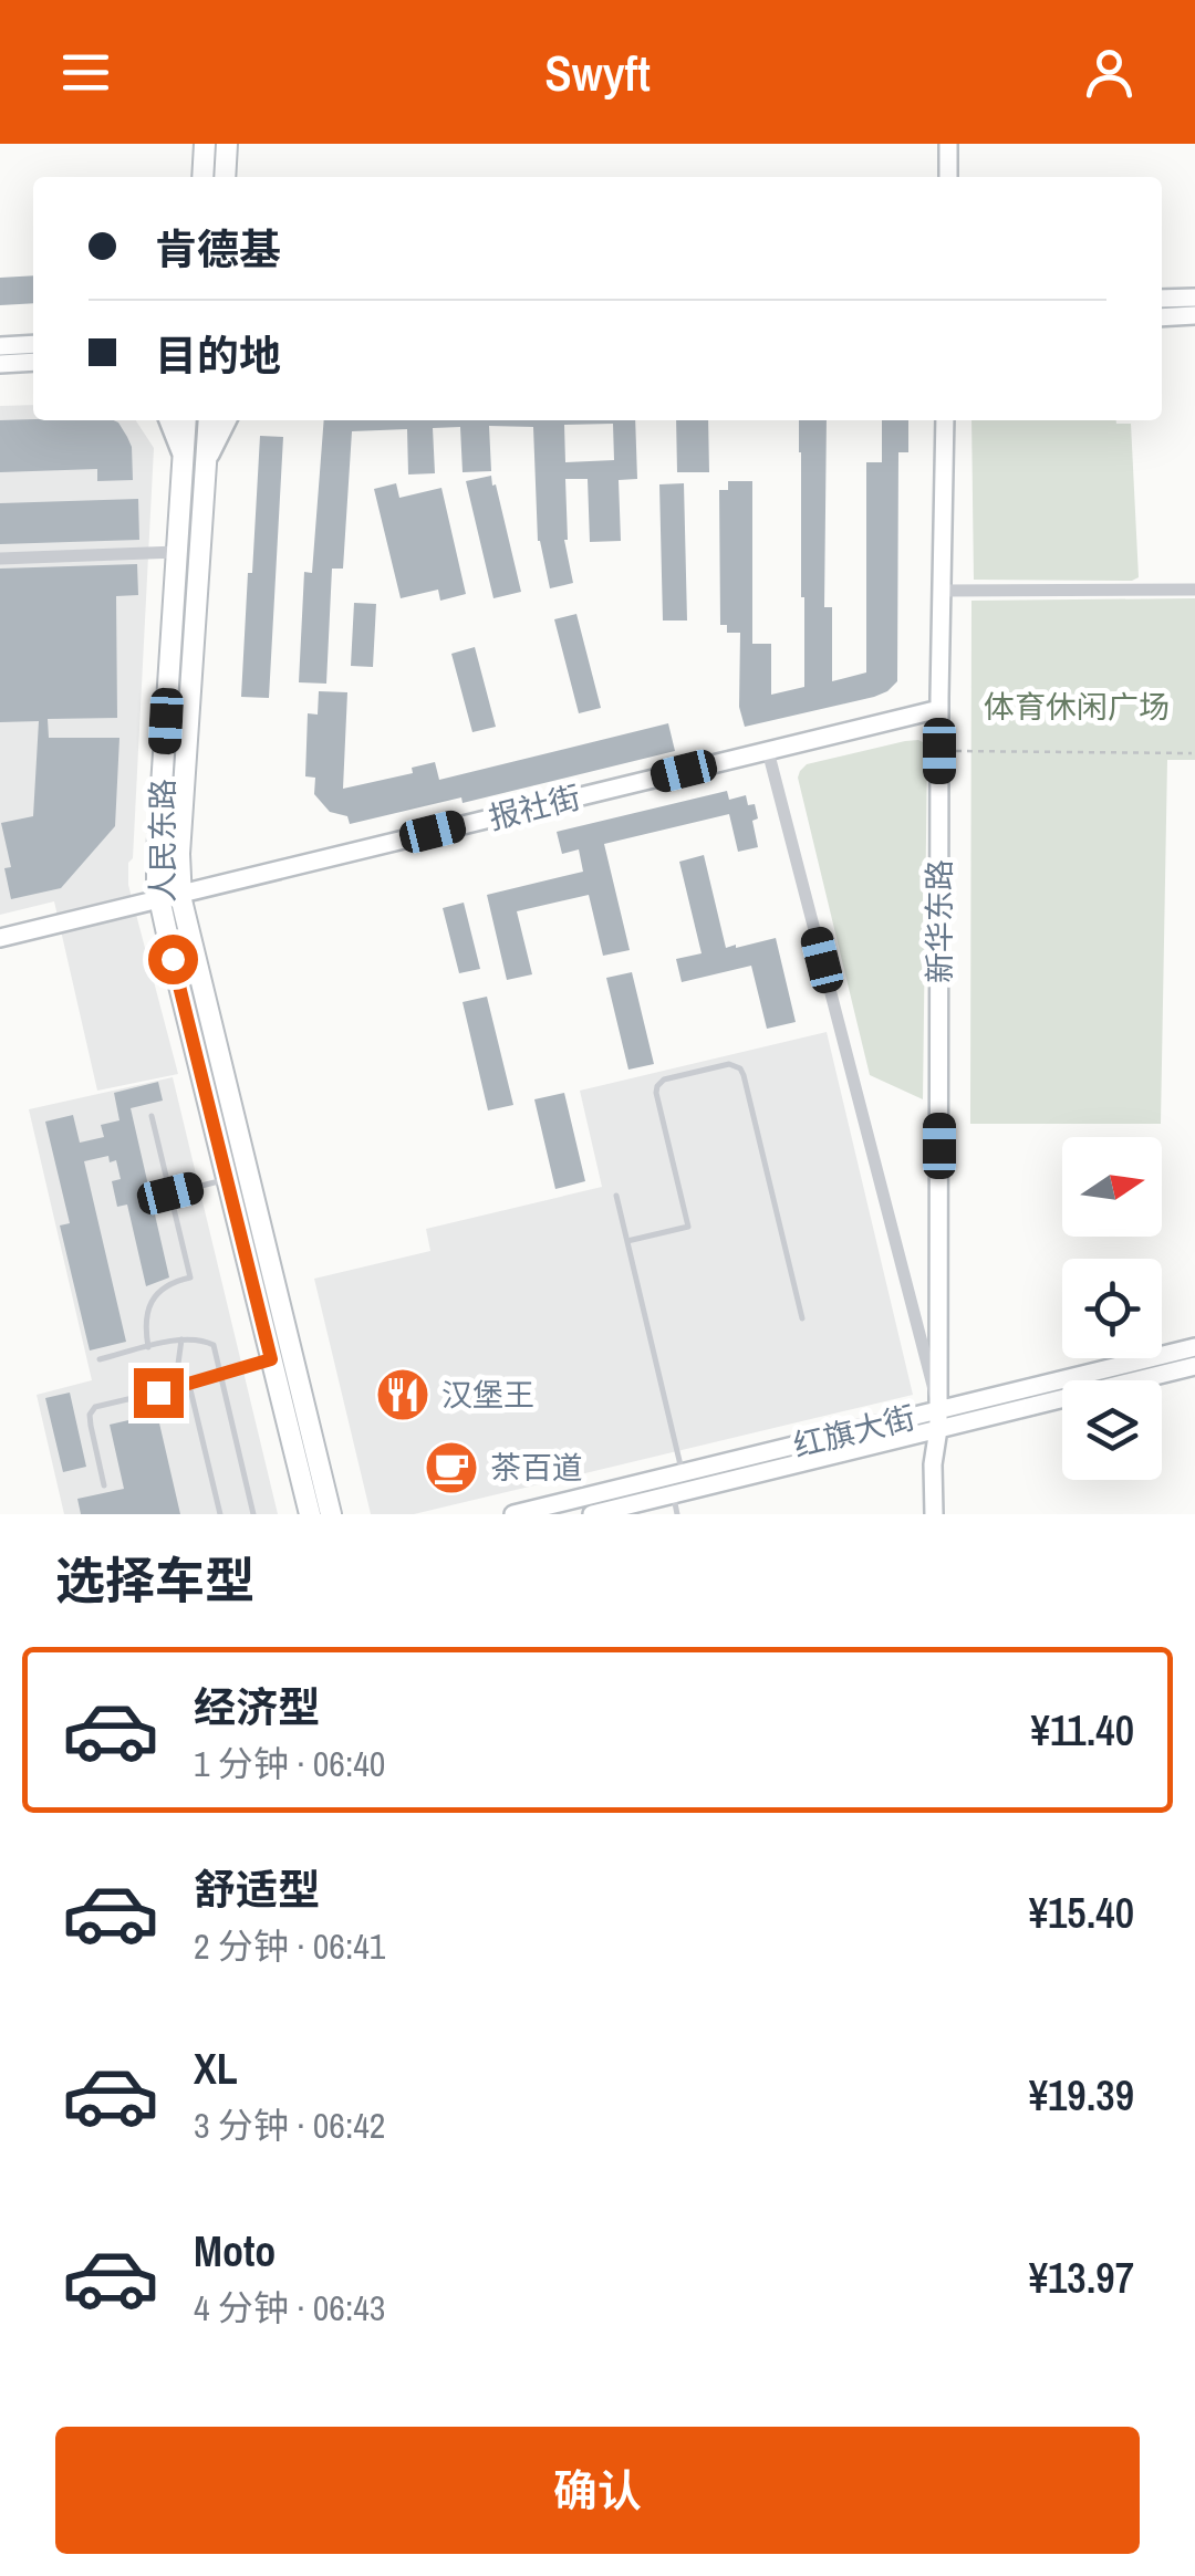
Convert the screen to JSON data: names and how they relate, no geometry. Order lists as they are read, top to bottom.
{
  "streets": {
    "main road": ["人民东路"],
    "street": ["报社街", "新华东路", "红旗大街"]
  },
  "crossings": [
    ["报社街", "人民东路"],
    ["报社街", "新华东路"],
    ["新华东路", "红旗大街"]
  ],
  "parks": ["体育休闲广场"],
  "places": {
    "restaurant": ["汉堡王"],
    "cafe": ["茶百道"]
  },
  "north": "right",
  "page": {
    "header": "Swyft",
    "banner": ["肯德基", "目的地"],
    "heading": "选择车型",
    "list": [
      {
        "name": "经济型",
        "note": "1 分钟 · 06:40",
        "value": "¥11.40"
      },
      {
        "name": "舒适型",
        "note": "2 分钟 · 06:41",
        "value": "¥15.40"
      },
      {
        "name": "XL",
        "note": "3 分钟 · 06:42",
        "value": "¥19.39"
      },
      {
        "name": "Moto",
        "note": "4 分钟 · 06:43",
        "value": "¥13.97"
      }
    ],
    "buttons": "确认"
  }
}
